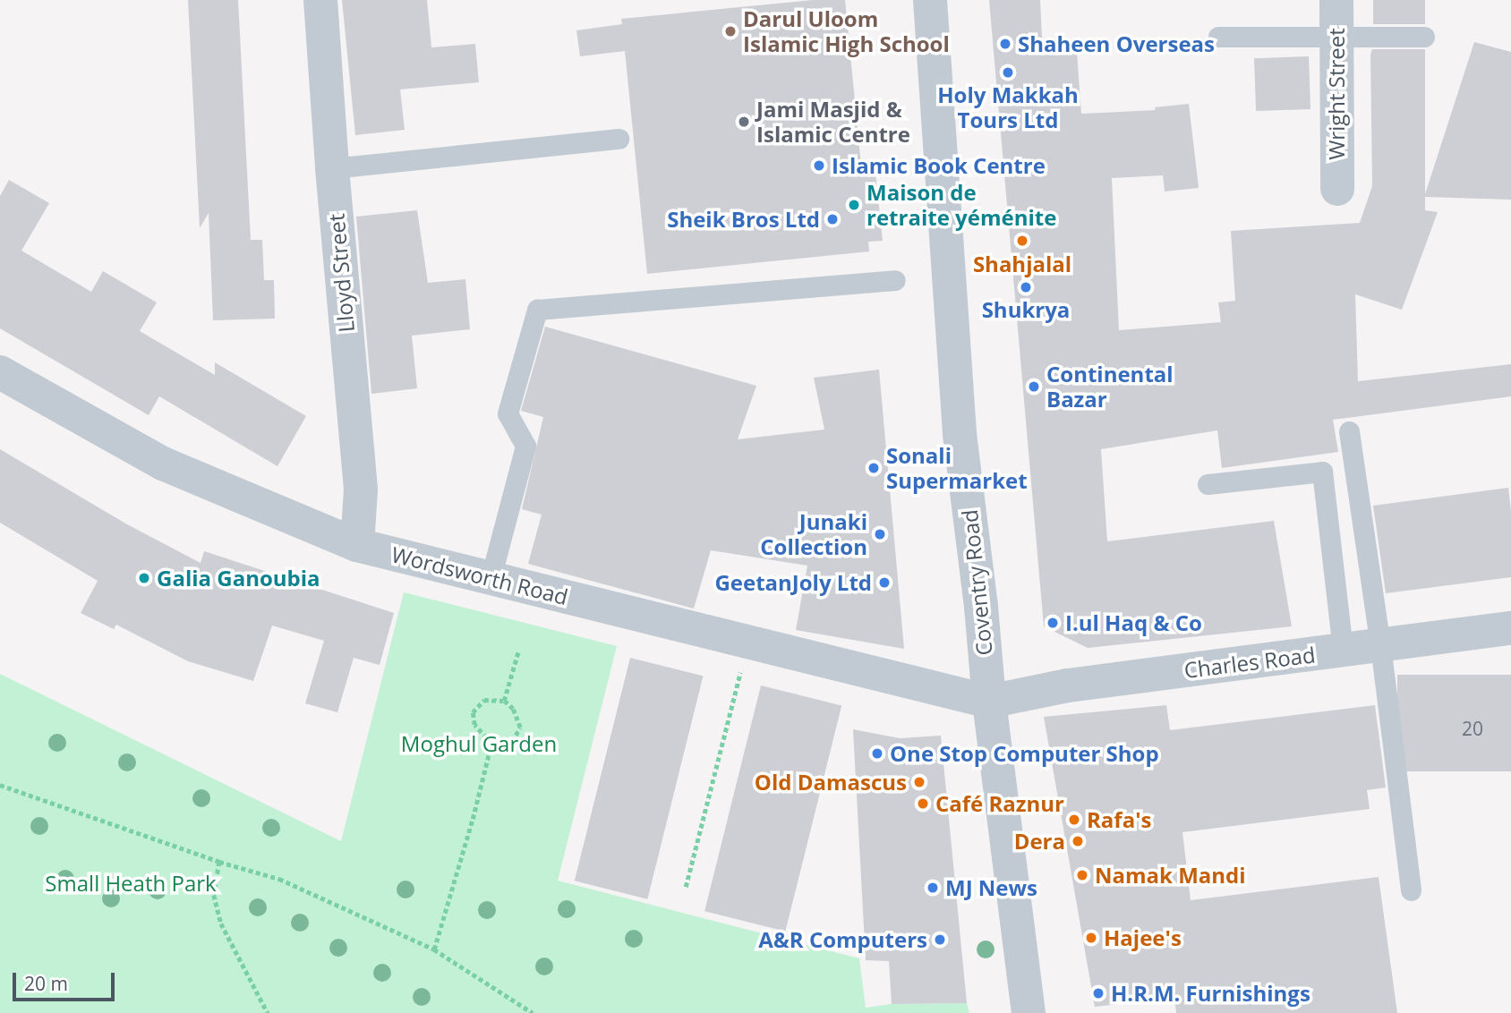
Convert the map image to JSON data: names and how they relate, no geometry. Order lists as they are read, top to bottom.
{
  "streets": {
    "street": [
      "Wright Street",
      "Lloyd Street",
      "Wordsworth Road",
      "Coventry Road",
      "Charles Road"
    ]
  },
  "crossings": [
    ["Lloyd Street", "Wordsworth Road"],
    ["Wordsworth Road", "Coventry Road"],
    ["Wordsworth Road", "Charles Road"],
    ["Coventry Road", "Charles Road"]
  ],
  "parks": ["Moghul Garden", "Small Heath Park"],
  "places": [
    "Darul Uloom Islamic High School",
    "Shaheen Overseas",
    "Holy Makkah Tours Ltd",
    "Jami Masjid & Islamic Centre",
    "Islamic Book Centre",
    "Maison de retraite yéménite",
    "Sheik Bros Ltd",
    "Shahjalal",
    "Shukrya",
    "Continental Bazar",
    "Sonali Supermarket",
    "Junaki Collection",
    "Galia Ganoubia",
    "GeetanJoly Ltd",
    "I.ul Haq & Co",
    "One Stop Computer Shop",
    "Old Damascus",
    "Café Raznur",
    "Rafa's",
    "Dera",
    "Namak Mandi",
    "MJ News",
    "Hajee's",
    "A&R Computers",
    "H.R.M. Furnishings"
  ],
  "house_numbers": ["20"],
  "scale_bar": "20 m"
}
